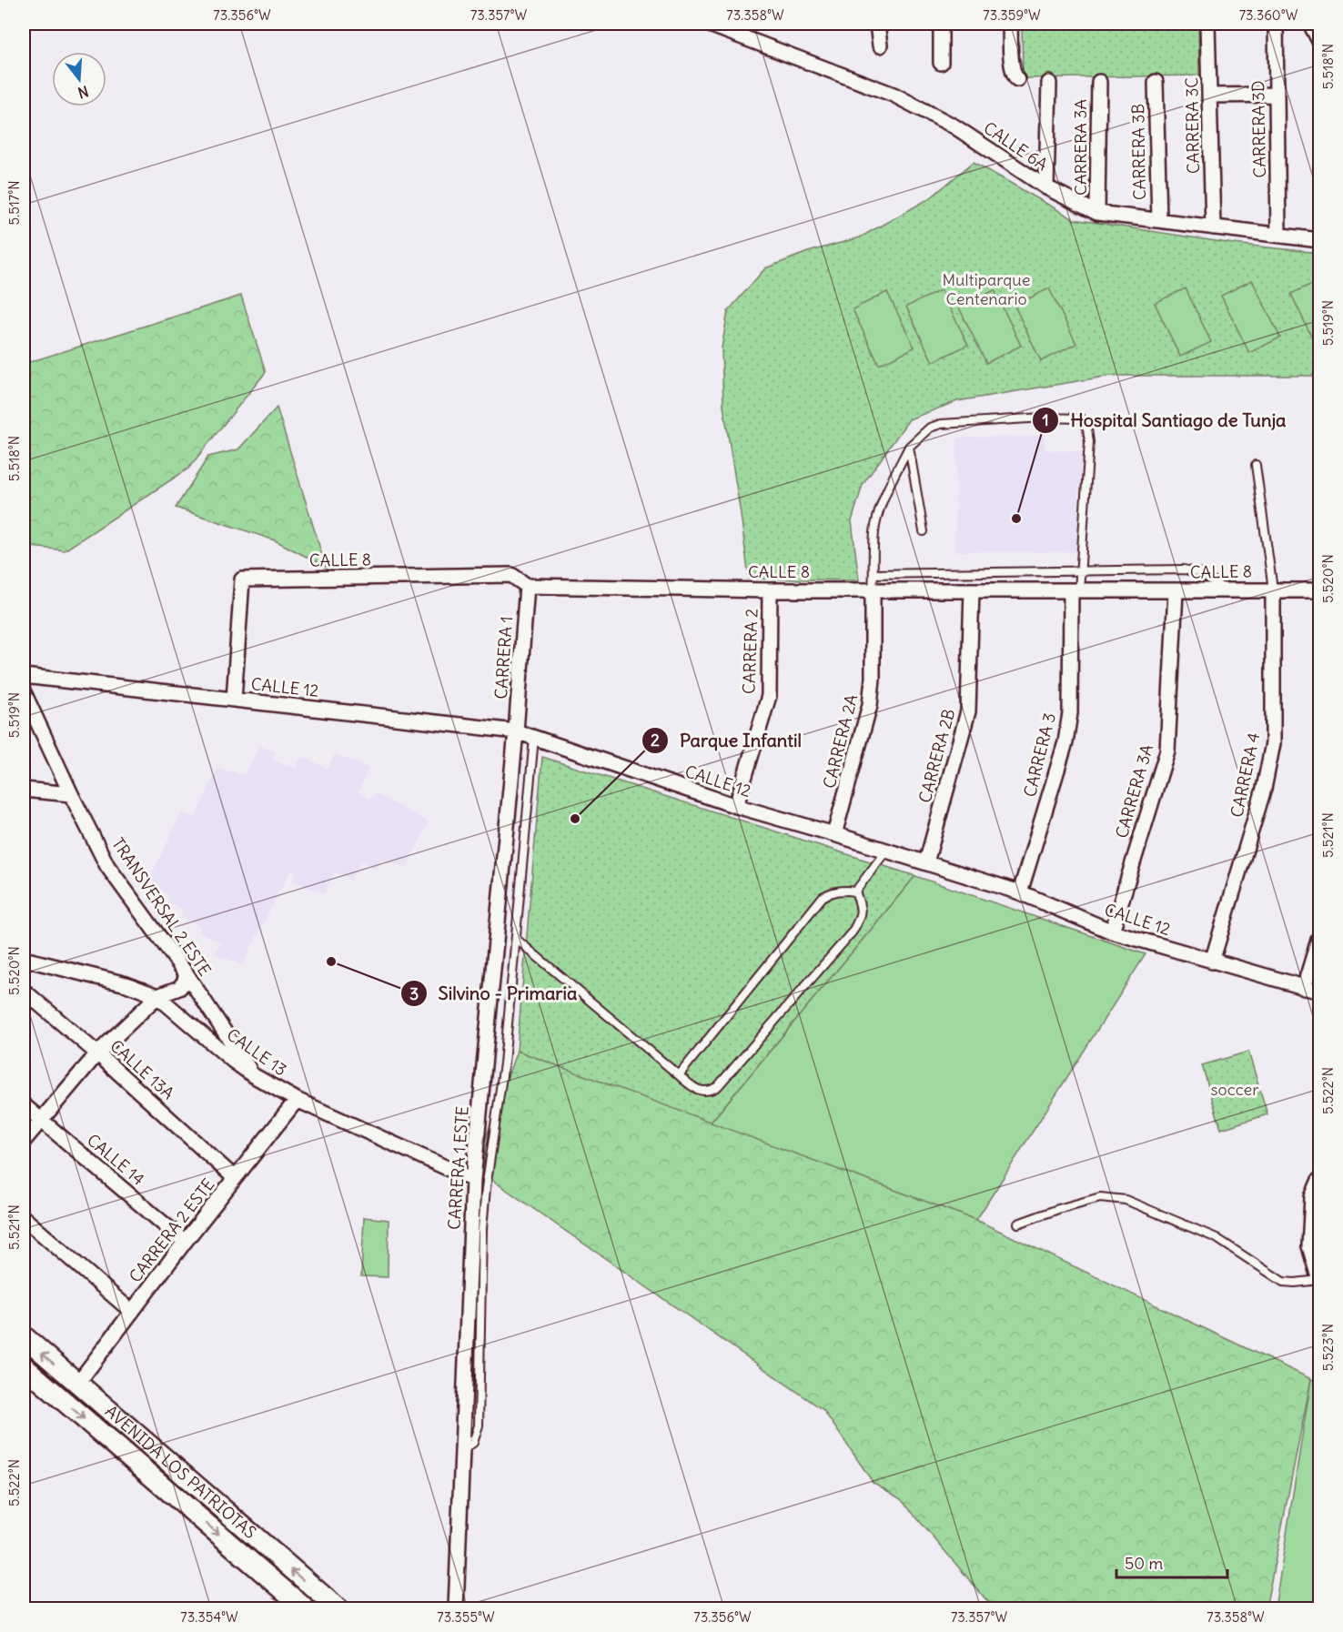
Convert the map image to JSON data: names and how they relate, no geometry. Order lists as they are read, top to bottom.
{
  "streets": {
    "main road": ["AVENIDA LOS PATRIOTAS"],
    "street": [
      "CARRERA 3C",
      "CARRERA 3D",
      "CALLE 6A",
      "CARRERA 3A",
      "CARRERA 3B",
      "CALLE 8",
      "CARRERA 2",
      "CARRERA 1",
      "CALLE 12",
      "CARRERA 2A",
      "CARRERA 3",
      "CARRERA 2B",
      "CARRERA 4",
      "TRANSVERSAL 2 ESTE",
      "CALLE 13",
      "CALLE 13A",
      "CALLE 14",
      "CARRERA 1 ESTE",
      "CARRERA 2 ESTE"
    ]
  },
  "crossings": [
    ["CARRERA 3C", "CALLE 6A"],
    ["CARRERA 3D", "CALLE 6A"],
    ["CALLE 6A", "CARRERA 3A"],
    ["CALLE 6A", "CARRERA 3B"],
    ["CARRERA 3A", "CALLE 8"],
    ["CARRERA 3A", "CALLE 12"],
    ["CALLE 8", "CARRERA 2"],
    ["CALLE 8", "CARRERA 1"],
    ["CALLE 8", "CALLE 12"],
    ["CALLE 8", "CARRERA 2A"],
    ["CALLE 8", "CARRERA 3"],
    ["CALLE 8", "CARRERA 2B"],
    ["CALLE 8", "CARRERA 4"],
    ["CARRERA 2", "CALLE 12"],
    ["CARRERA 1", "CALLE 12"],
    ["CARRERA 1", "CARRERA 1 ESTE"],
    ["CALLE 12", "CARRERA 2A"],
    ["CALLE 12", "CARRERA 3"],
    ["CALLE 12", "CARRERA 2B"],
    ["CALLE 12", "CARRERA 4"],
    ["CALLE 12", "CARRERA 1 ESTE"],
    ["TRANSVERSAL 2 ESTE", "CALLE 13"],
    ["CALLE 13", "CARRERA 1 ESTE"],
    ["CALLE 13", "CARRERA 2 ESTE"],
    ["CALLE 13A", "CARRERA 2 ESTE"],
    ["CALLE 14", "CARRERA 2 ESTE"],
    ["CARRERA 2 ESTE", "AVENIDA LOS PATRIOTAS"]
  ],
  "parks": ["Multiparque Centenario", "soccer"],
  "places": ["Hospital Santiago de Tunja", "Parque Infantil", "Silvino - Primaria"],
  "scale_bar": "50 m",
  "north": "bottom",
  "coordinates": [
    "73.356°W",
    "73.357°W",
    "73.358°W",
    "73.359°W",
    "73.360°W",
    "5.518°N",
    "5.517°N",
    "5.519°N",
    "5.520°N",
    "5.521°N",
    "5.522°N",
    "5.523°N",
    "73.354°W",
    "73.355°W"
  ]
}
